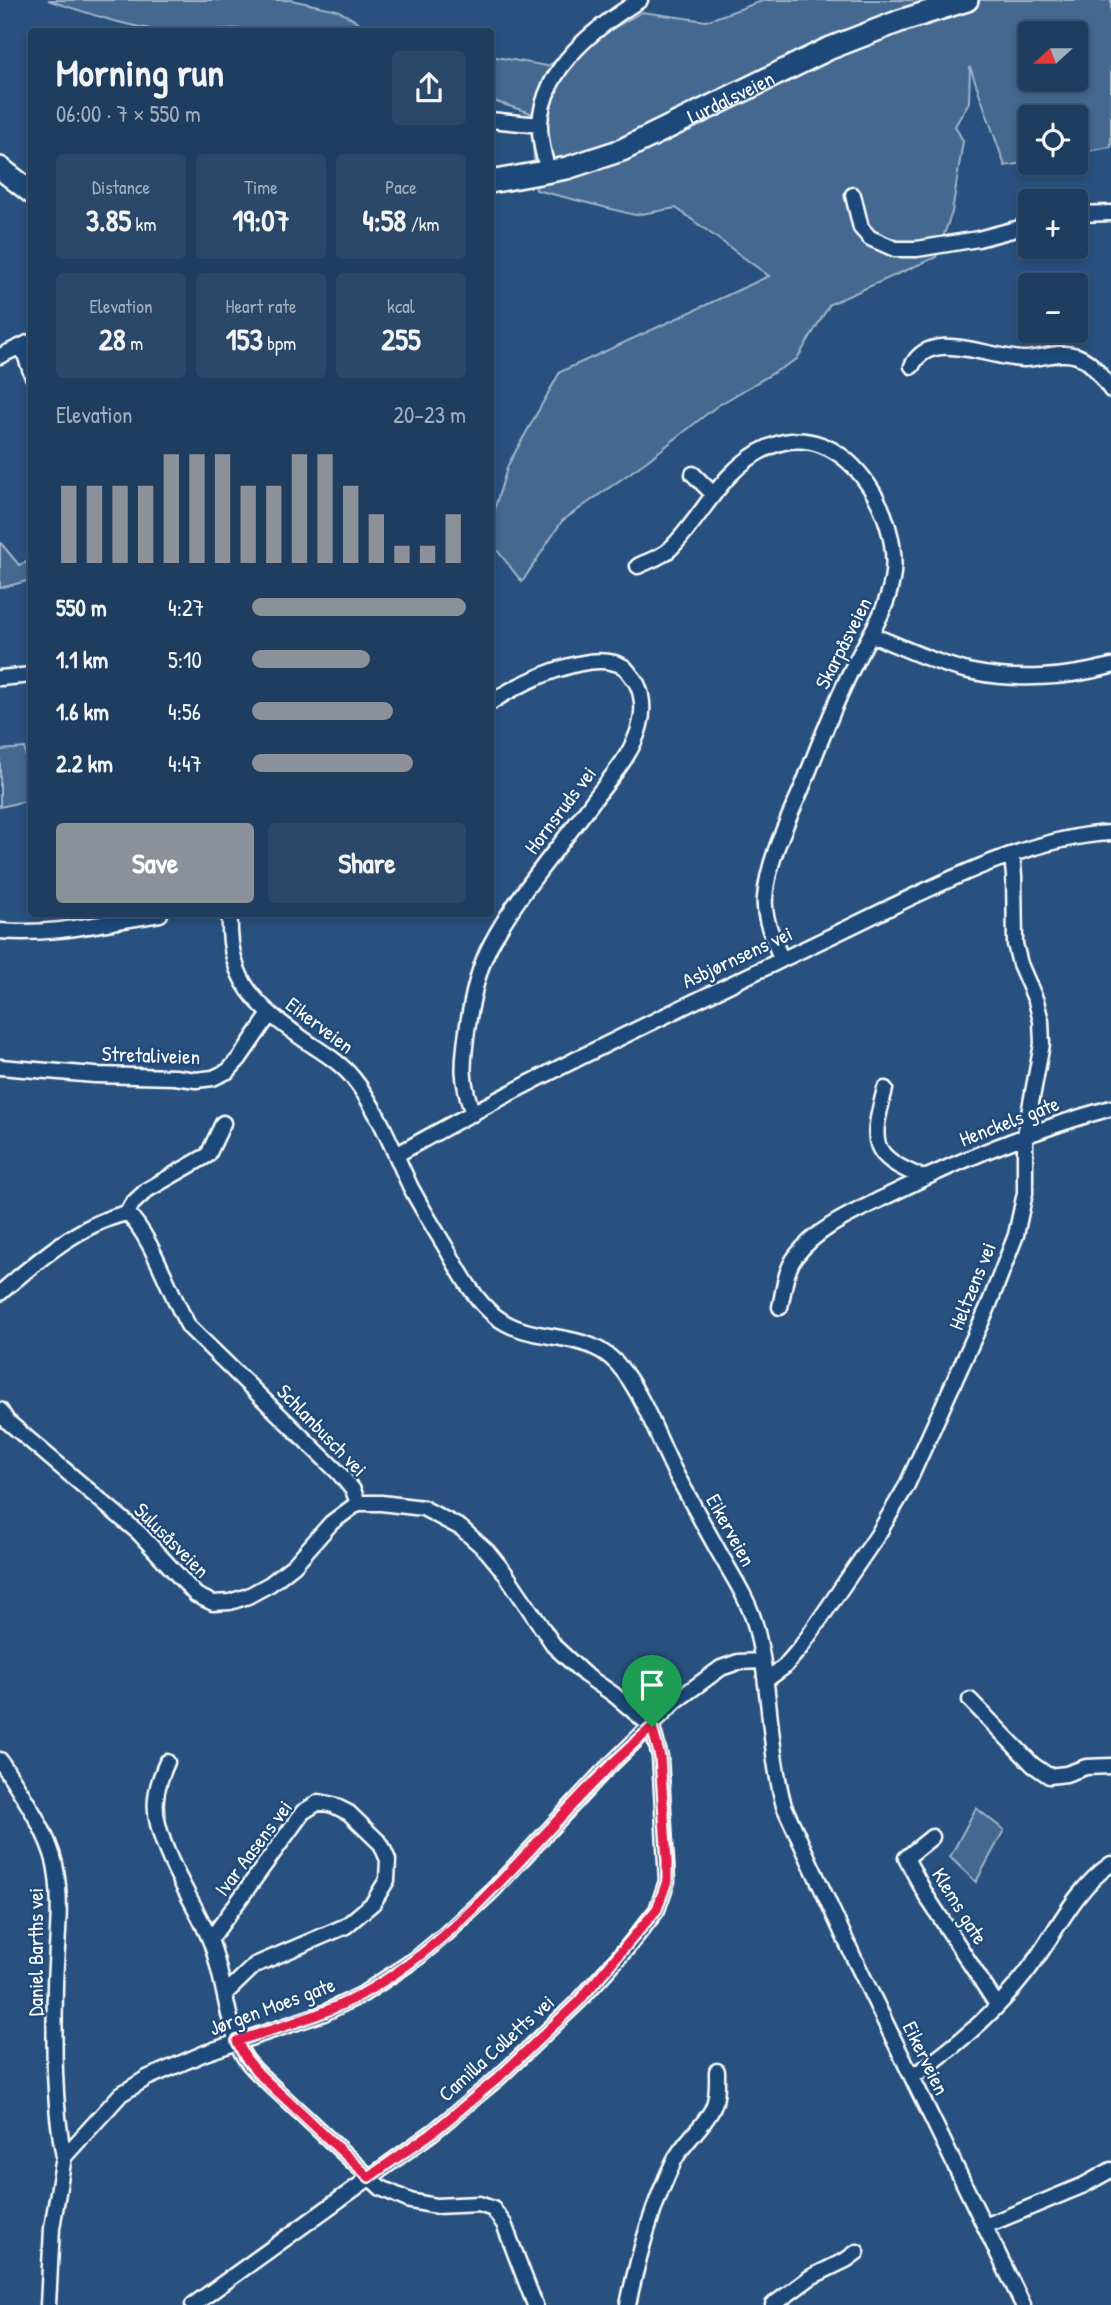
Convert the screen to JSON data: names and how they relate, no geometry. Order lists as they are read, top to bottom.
{
  "streets": {
    "main road": ["Lurdalsveien"],
    "street": [
      "Skarpåsveien",
      "Hornsruds vei",
      "Asbjørnsens vei",
      "Eikerveien",
      "Stretaliveien",
      "Henckels gate",
      "Heltzens vei",
      "Schlanbusch vei",
      "Sulusåsveien",
      "Ivar Aasens vei",
      "Klems gate",
      "Daniel Barths vei",
      "Jørgen Moes gate",
      "Camilla Colletts vei"
    ]
  },
  "crossings": [
    ["Skarpåsveien", "Asbjørnsens vei"],
    ["Hornsruds vei", "Asbjørnsens vei"],
    ["Asbjørnsens vei", "Eikerveien"],
    ["Asbjørnsens vei", "Heltzens vei"],
    ["Eikerveien", "Stretaliveien"],
    ["Eikerveien", "Heltzens vei"],
    ["Eikerveien", "Jørgen Moes gate"],
    ["Henckels gate", "Heltzens vei"],
    ["Schlanbusch vei", "Sulusåsveien"],
    ["Schlanbusch vei", "Jørgen Moes gate"],
    ["Schlanbusch vei", "Camilla Colletts vei"],
    ["Ivar Aasens vei", "Jørgen Moes gate"],
    ["Ivar Aasens vei", "Camilla Colletts vei"],
    ["Daniel Barths vei", "Jørgen Moes gate"],
    ["Jørgen Moes gate", "Camilla Colletts vei"]
  ],
  "north": "left",
  "page": {
    "map_buttons": ["+", "−"],
    "heading": ["Morning run", "06:00 · 7 × 550 m"],
    "stats": [
      ["Distance", "3.85 km"],
      ["Time", "19:07"],
      ["Pace", "4:58 /km"],
      ["Elevation", "28 m"],
      ["Heart rate", "153 bpm"],
      ["kcal", "255"]
    ],
    "chart": ["Elevation", "20–23 m"],
    "list": [
      {
        "name": "550 m",
        "note": "4:27"
      },
      {
        "name": "1.1 km",
        "note": "5:10"
      },
      {
        "name": "1.6 km",
        "note": "4:56"
      },
      {
        "name": "2.2 km",
        "note": "4:47"
      }
    ],
    "buttons": ["Save", "Share"]
  }
}
